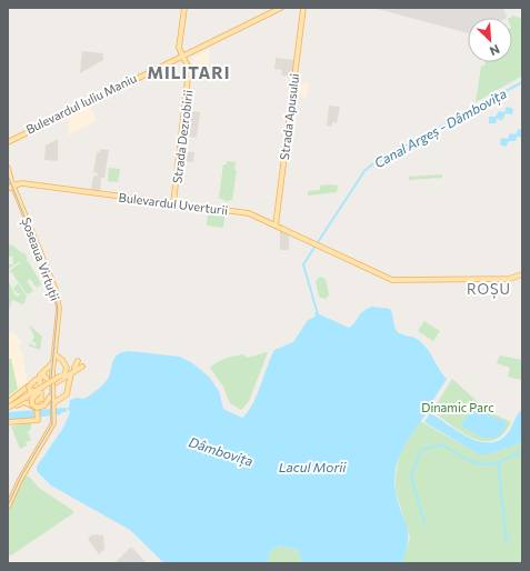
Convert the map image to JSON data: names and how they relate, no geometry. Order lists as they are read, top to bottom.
{
  "streets": {
    "main road": [
      "Bulevardul Iuliu Maniu",
      "Strada Apusului",
      "Strada Dezrobirii",
      "Bulevardul Uverturii",
      "Șoseaua Virtuții"
    ]
  },
  "crossings": [
    ["Bulevardul Iuliu Maniu", "Strada Dezrobirii"],
    ["Strada Apusului", "Bulevardul Uverturii"],
    ["Strada Dezrobirii", "Bulevardul Uverturii"],
    ["Bulevardul Uverturii", "Șoseaua Virtuții"]
  ],
  "districts": ["MILITARI", "ROȘU"],
  "water": ["Canal Argeș - Dâmbovița", "Dâmbovița", "Lacul Morii"],
  "parks": ["Dinamic Parc"],
  "north": "bottom right"
}
